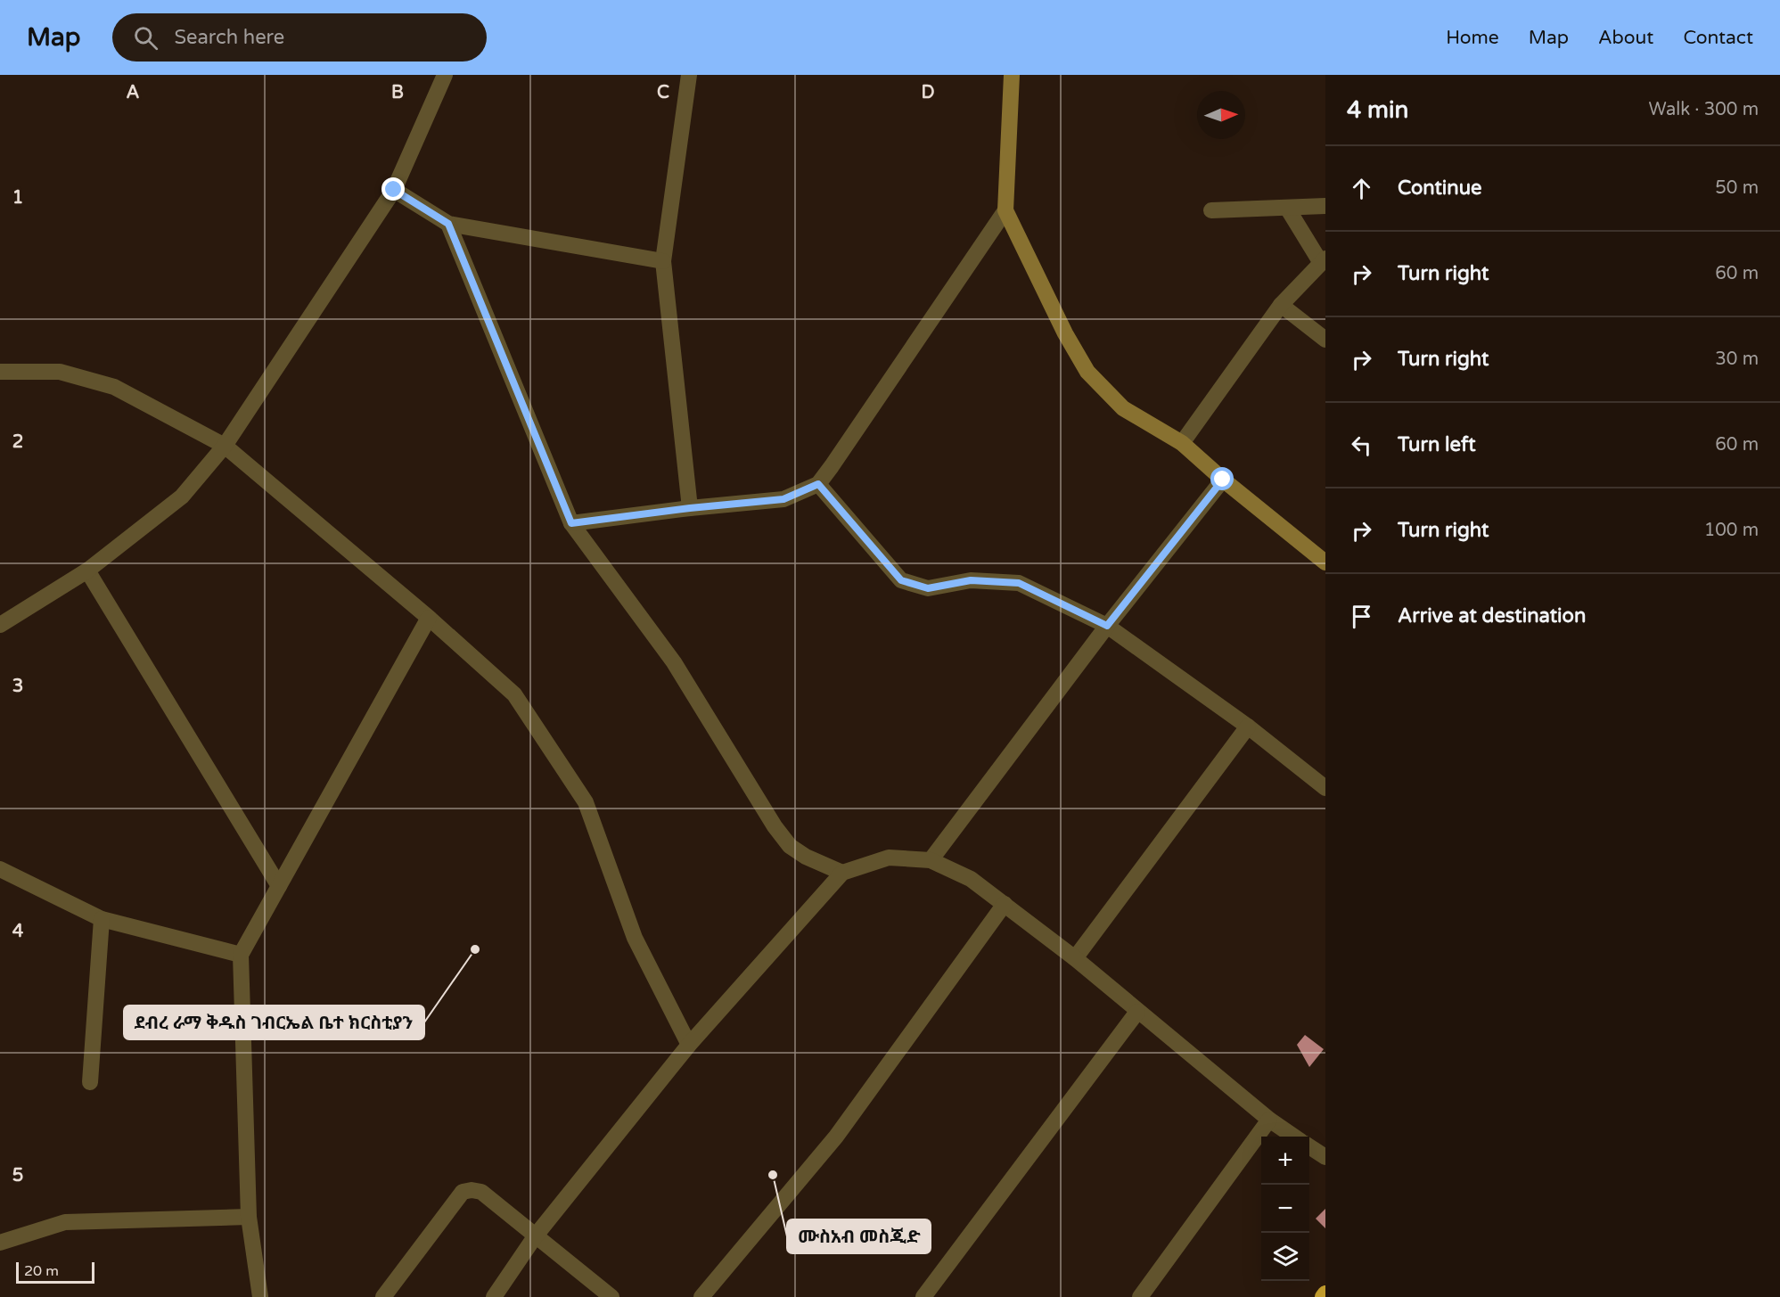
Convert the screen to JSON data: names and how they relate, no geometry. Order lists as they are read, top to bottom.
{
  "places": ["ደብረ ራማ ቅዱስ ገብርኤል ቤተ ክርስቲያን", "ሙስአብ መስጂድ"],
  "scale_bar": "20 m",
  "north": "right",
  "page": {
    "header": "Map",
    "search": "Search here",
    "nav": [
      "Home",
      "Map",
      "About",
      "Contact"
    ],
    "heading": ["4 min", "Walk · 300 m"],
    "list": [
      ["Continue", "50 m"],
      ["Turn right", "60 m"],
      ["Turn right", "30 m"],
      ["Turn left", "60 m"],
      ["Turn right", "100 m"],
      "Arrive at destination"
    ],
    "map_buttons": ["+", "−"],
    "scale": "20 m"
  },
  "grid": {
    "columns": [
      "A",
      "B",
      "C",
      "D"
    ],
    "rows": [
      "1",
      "2",
      "3",
      "4",
      "5"
    ]
  }
}
